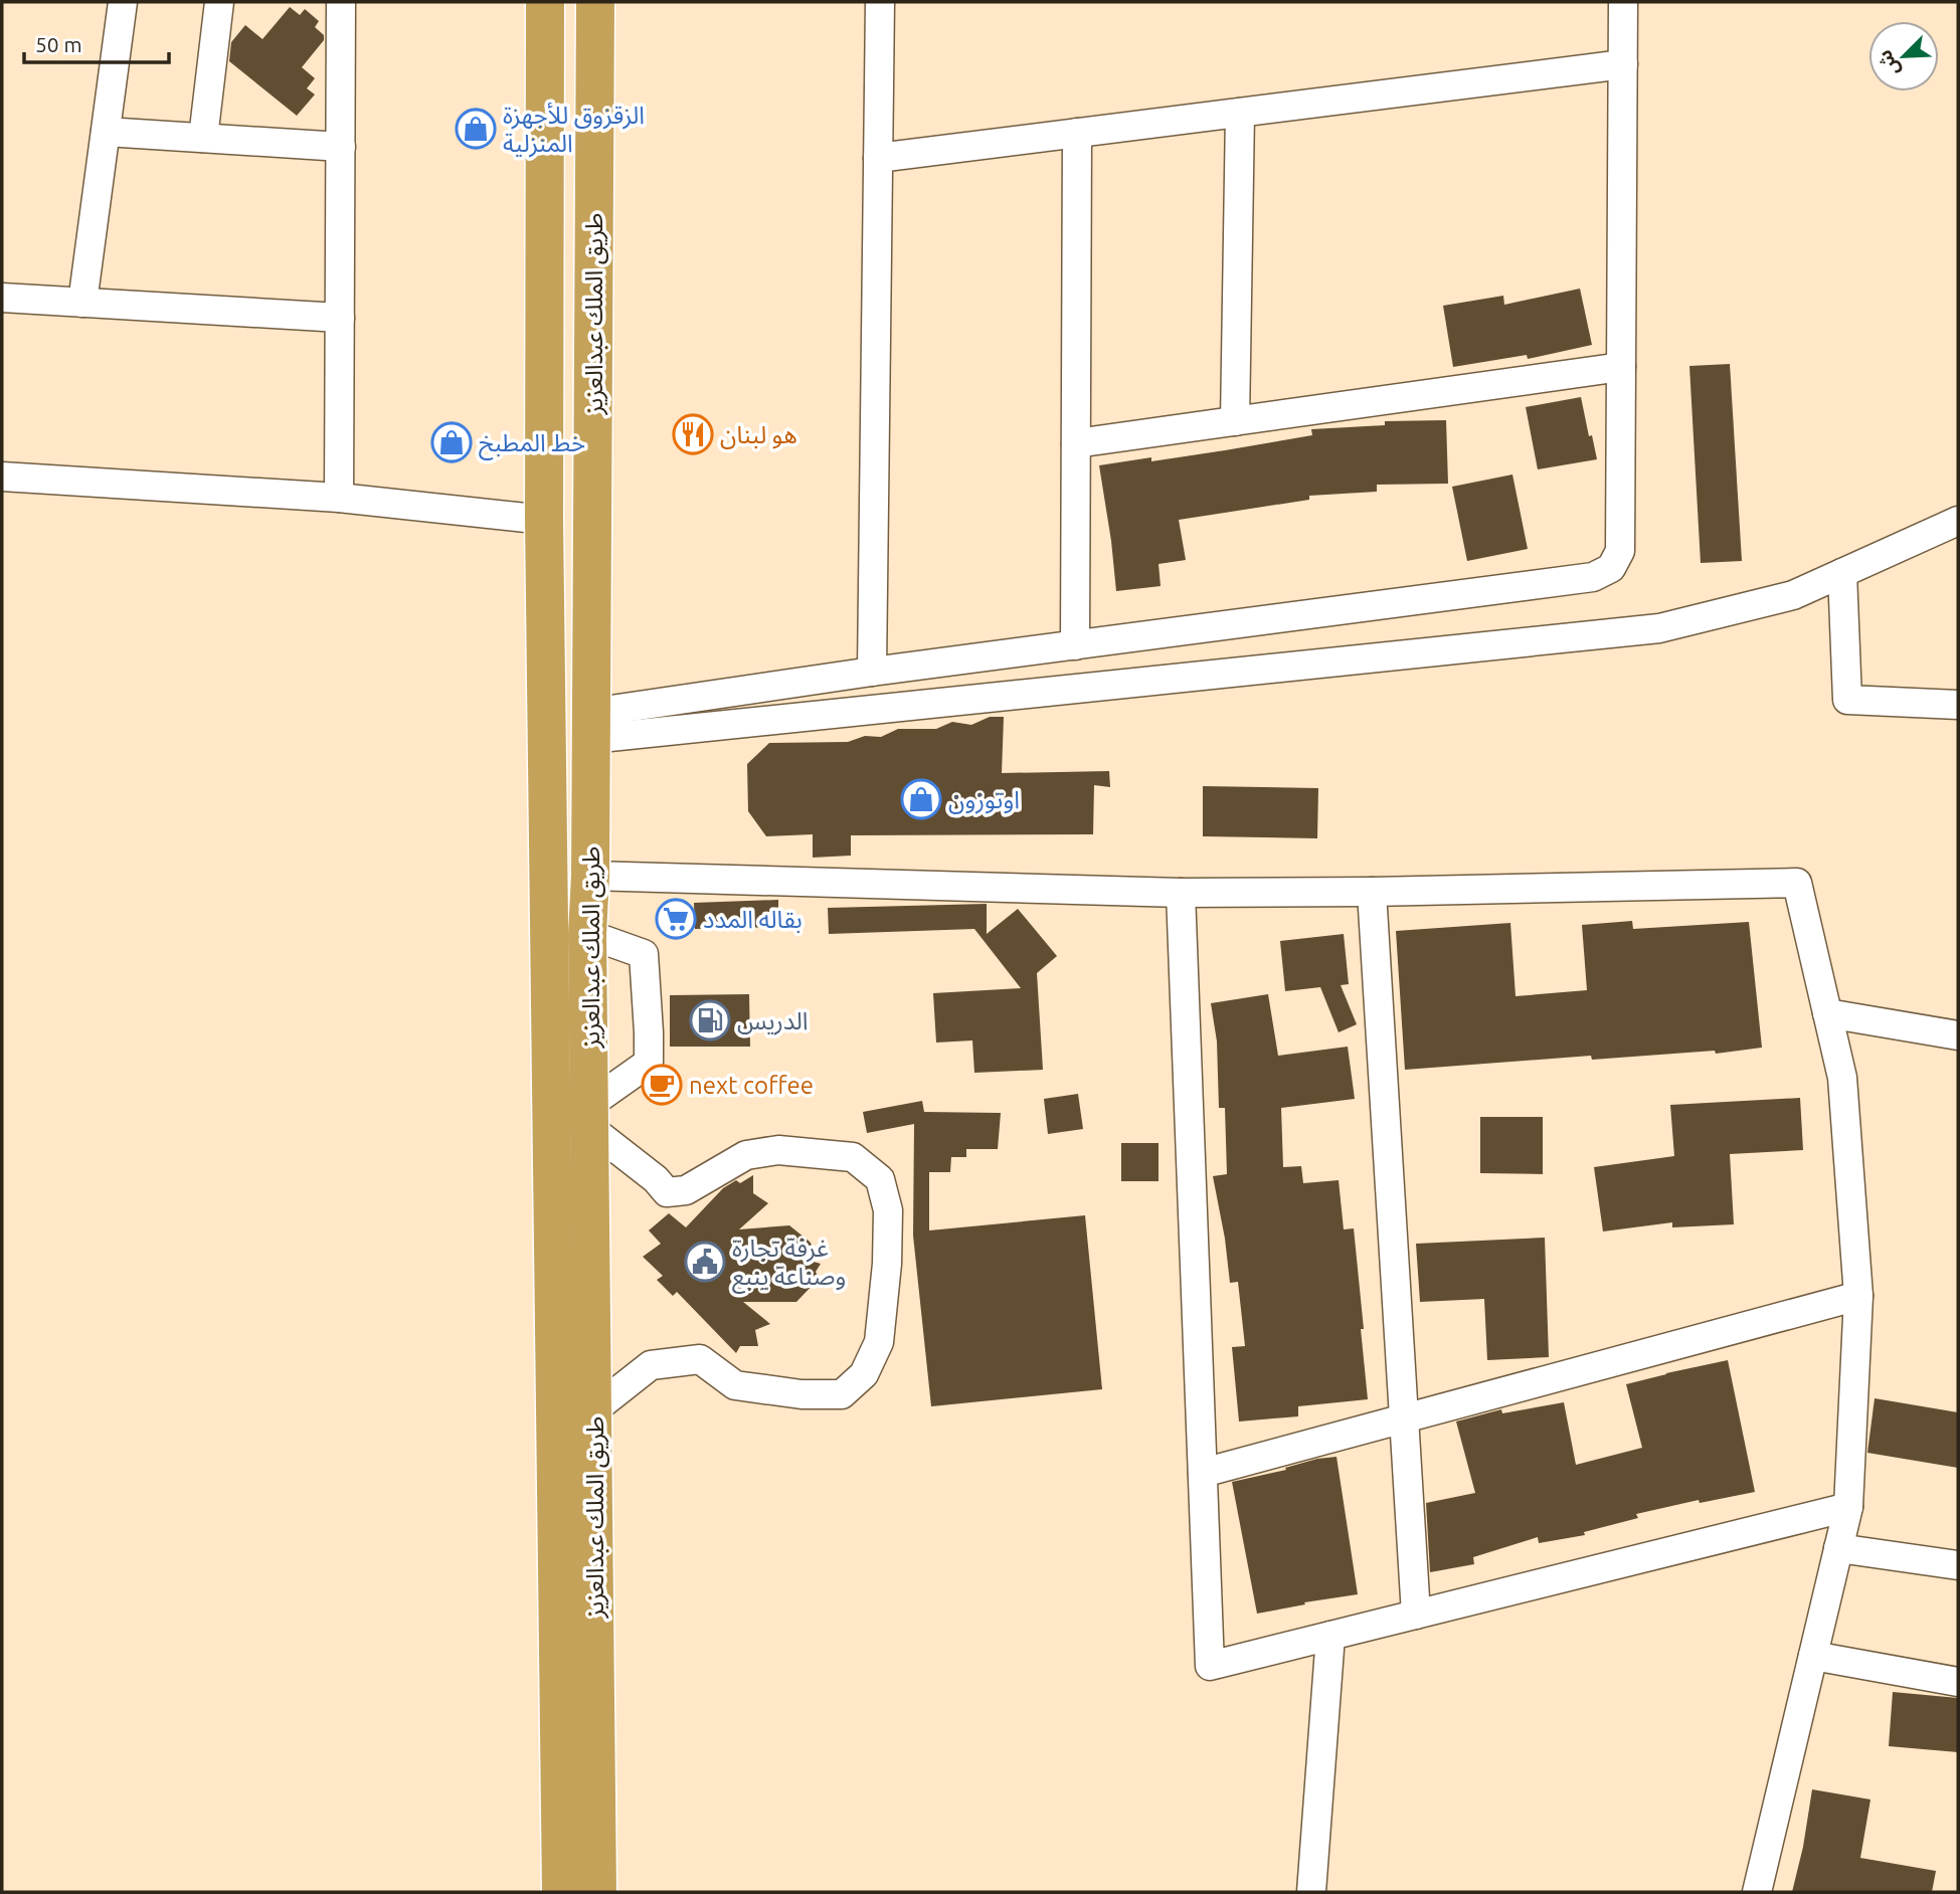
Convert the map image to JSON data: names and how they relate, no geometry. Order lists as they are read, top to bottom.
{
  "streets": {
    "highway": ["طريق الملك عبدالعزيز"]
  },
  "places": {
    "shop": ["الزقزوق للأجهزة المنزلية", "خط المطبخ", "اوتوزون"],
    "restaurant": ["هو لبنان"],
    "supermarket": ["بقاله المدد"],
    "fuel station": ["الدريس"],
    "cafe": ["next coffee"],
    "public building": ["غرفة تجارة وصناعة ينبع"]
  },
  "scale_bar": "50 m",
  "north": "bottom left"
}
